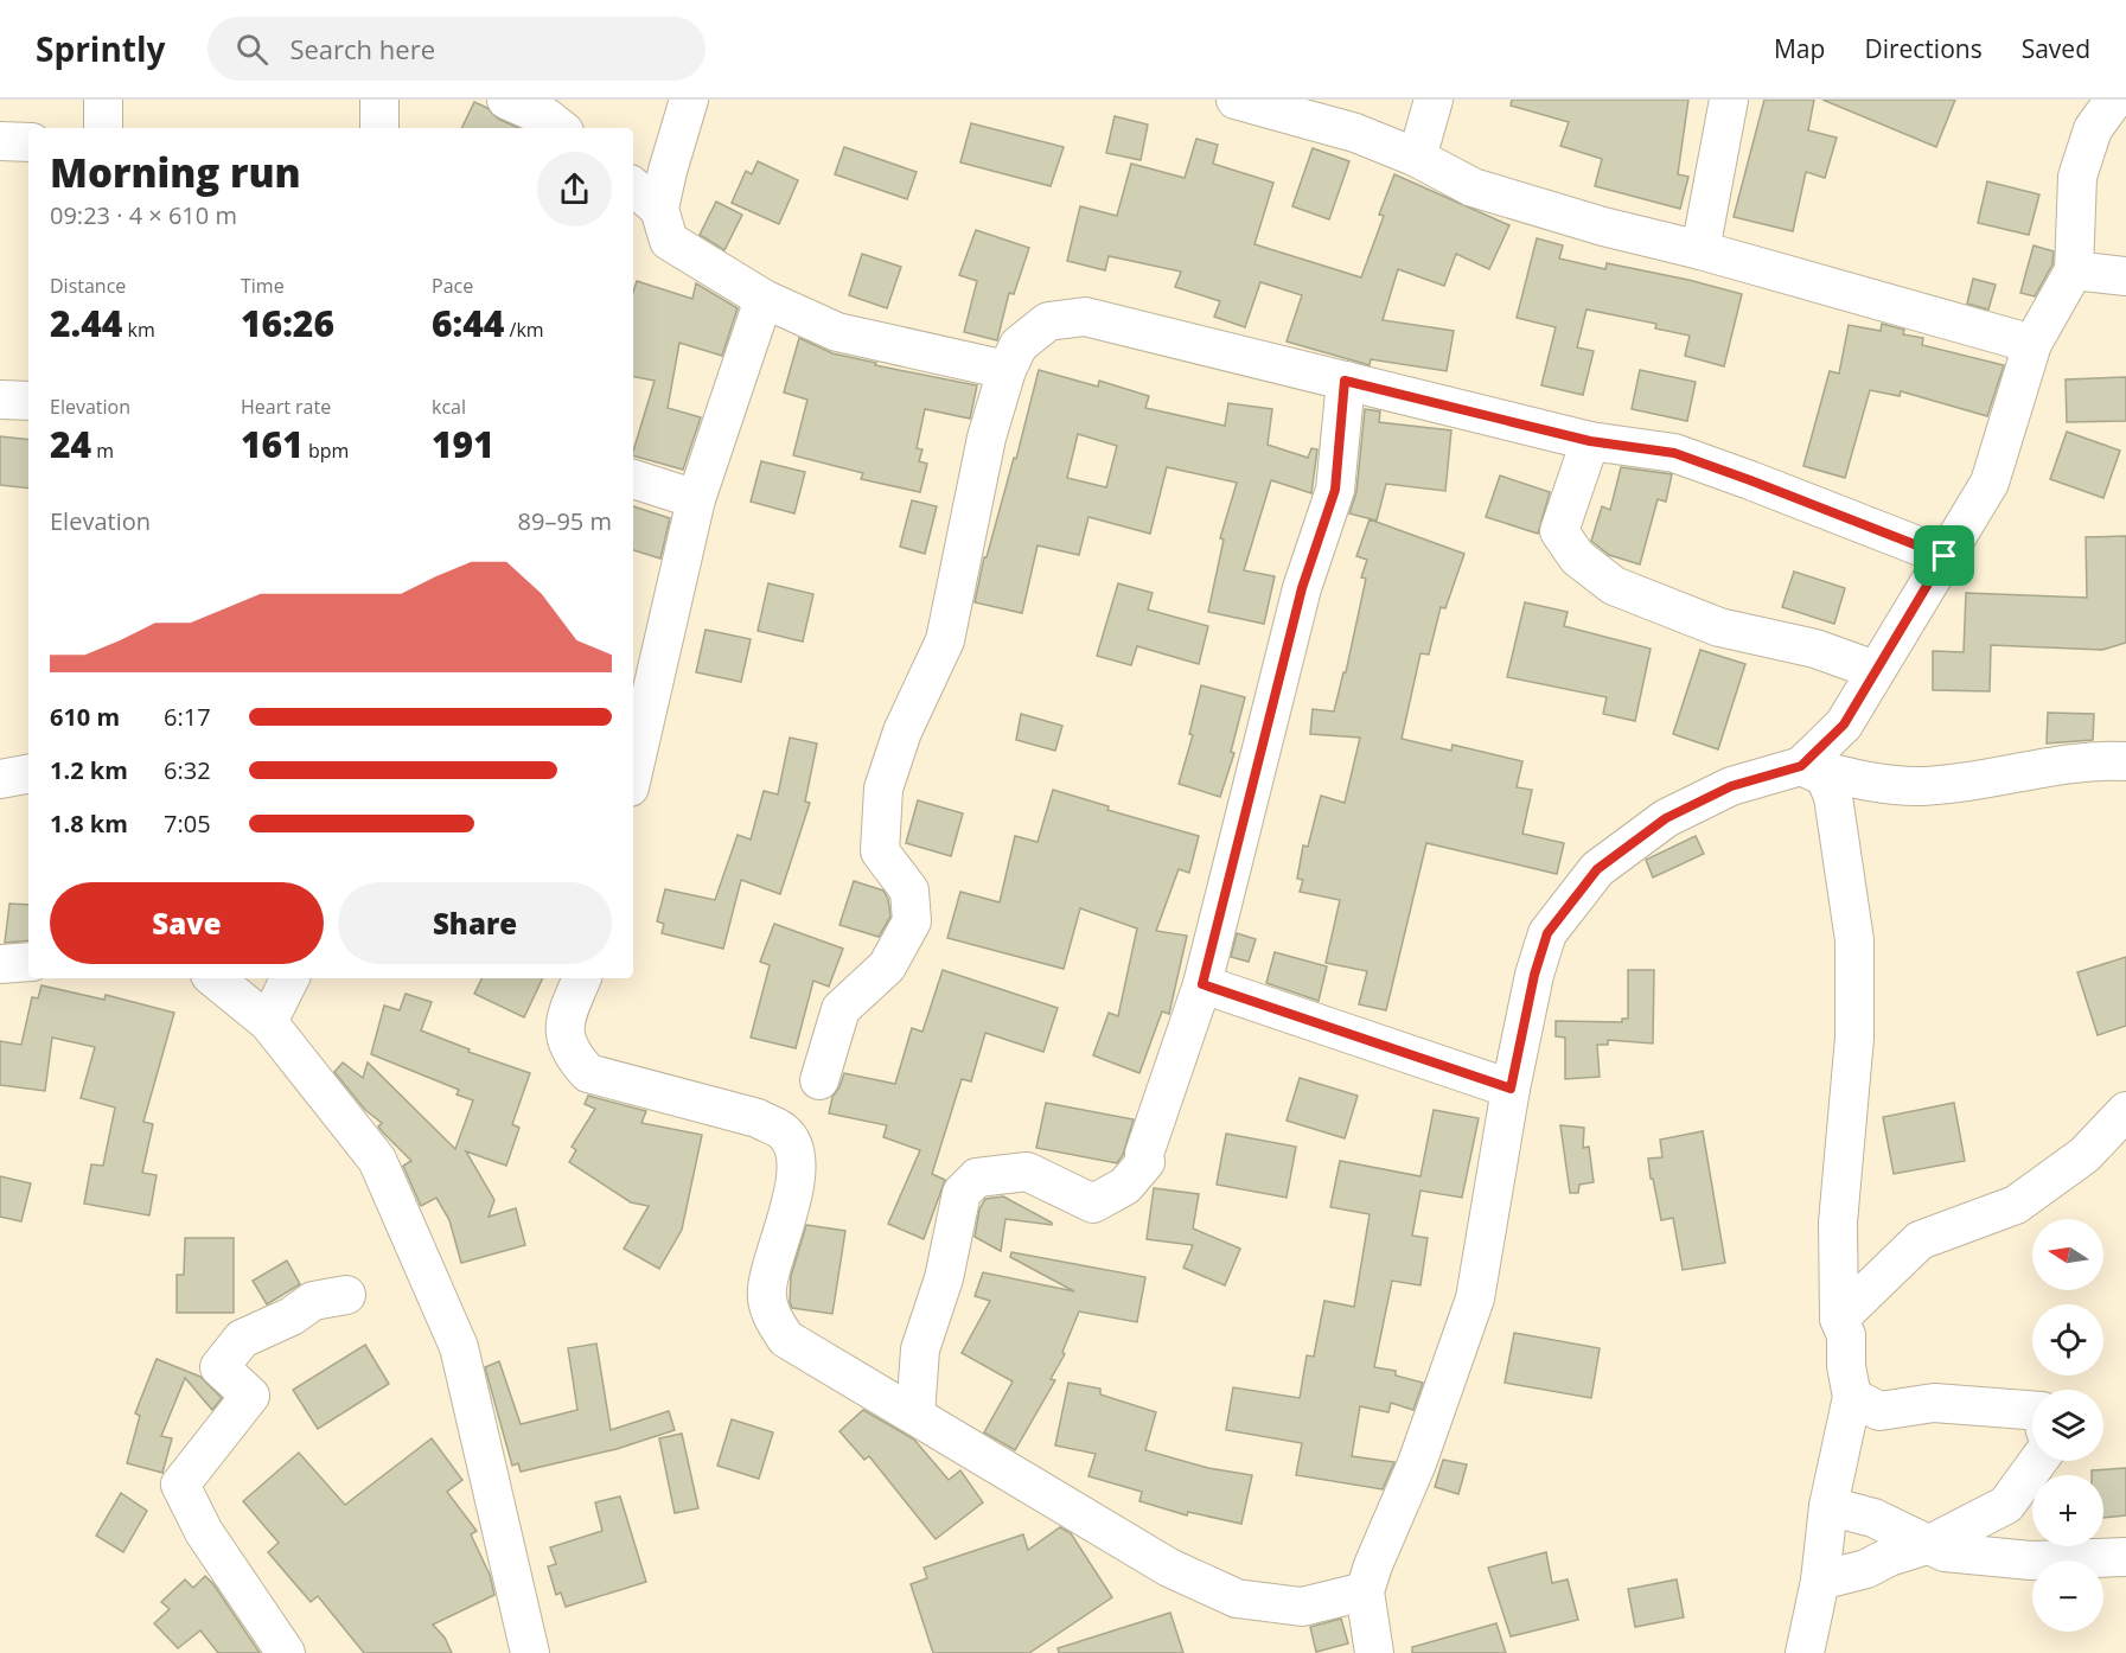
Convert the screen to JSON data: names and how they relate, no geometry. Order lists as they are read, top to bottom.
{
  "north": "left",
  "page": {
    "header": "Sprintly",
    "search": "Search here",
    "nav": ["Map", "Directions", "Saved"],
    "heading": ["Morning run", "09:23 · 4 × 610 m"],
    "stats": [
      ["Distance", "2.44 km"],
      ["Time", "16:26"],
      ["Pace", "6:44 /km"],
      ["Elevation", "24 m"],
      ["Heart rate", "161 bpm"],
      ["kcal", "191"]
    ],
    "chart": ["Elevation", "89–95 m"],
    "list": [
      {
        "name": "610 m",
        "note": "6:17"
      },
      {
        "name": "1.2 km",
        "note": "6:32"
      },
      {
        "name": "1.8 km",
        "note": "7:05"
      }
    ],
    "buttons": ["Save", "Share"],
    "map_buttons": ["+", "−"]
  }
}
